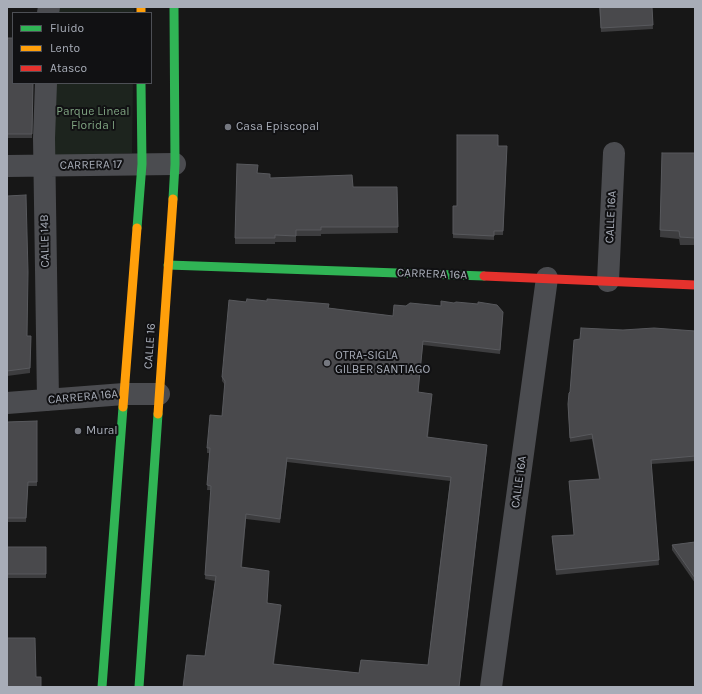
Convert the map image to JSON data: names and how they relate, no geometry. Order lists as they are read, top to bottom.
{
  "streets": {
    "main road": ["CARRERA 16A", "CALLE 16"],
    "street": ["CARRERA 17", "CALLE 16A", "CALLE 14B"]
  },
  "crossings": [
    ["CARRERA 17", "CALLE 14B"],
    ["CARRERA 17", "CALLE 16"],
    ["CALLE 16A", "CARRERA 16A"],
    ["CALLE 14B", "CARRERA 16A"],
    ["CARRERA 16A", "CALLE 16"]
  ],
  "parks": ["Parque Lineal Florida I"],
  "places": ["Casa Episcopal", "OTRA-SIGLA GILBER SANTIAGO", "Mural"],
  "legend": ["Fluido", "Lento", "Atasco"]
}
